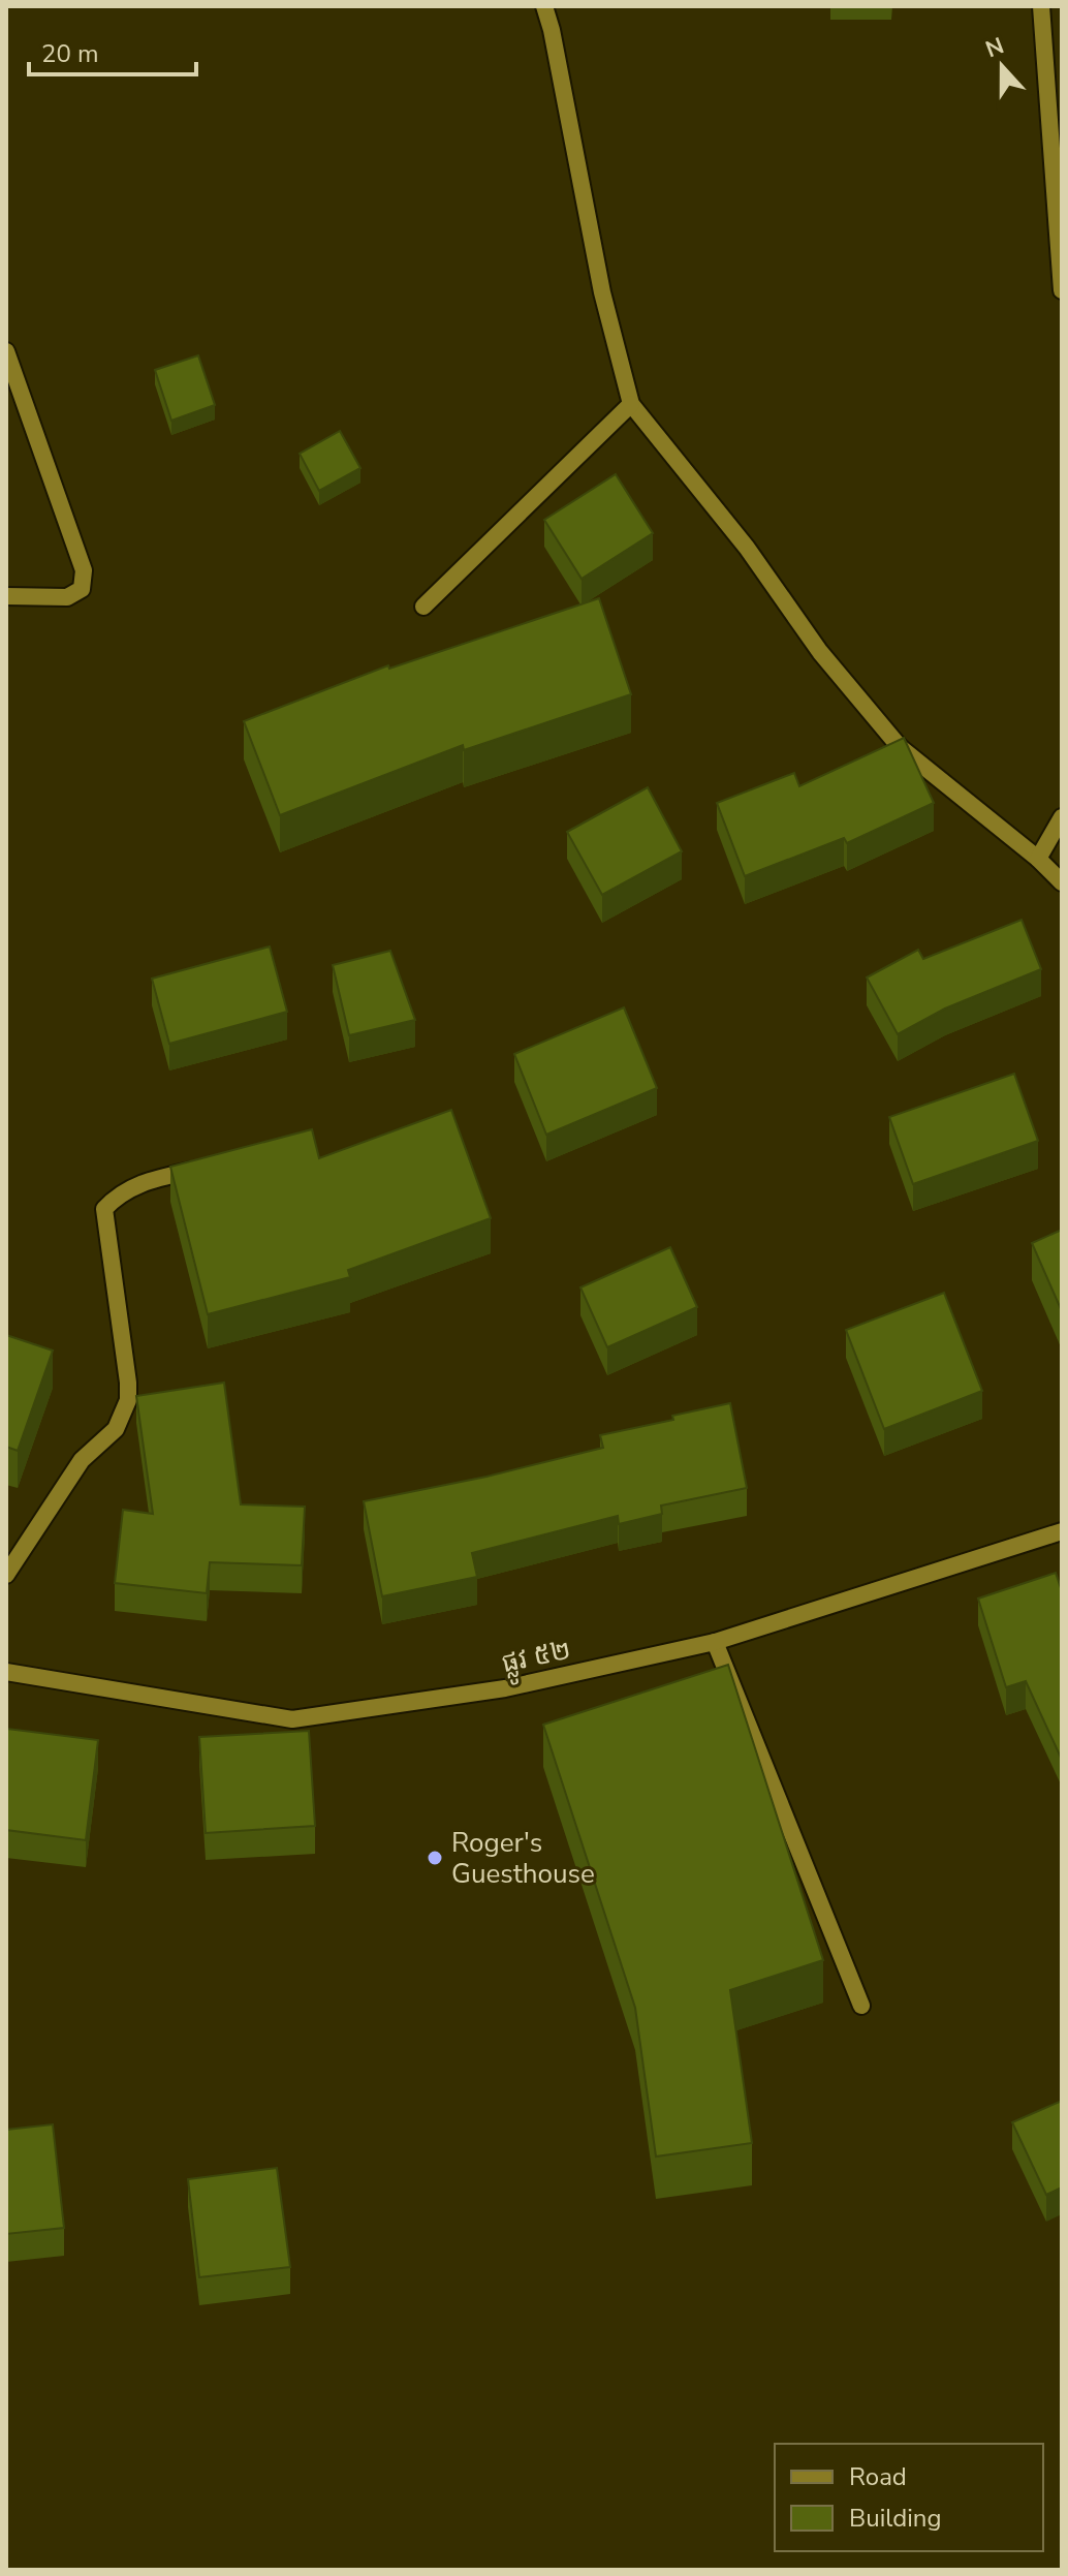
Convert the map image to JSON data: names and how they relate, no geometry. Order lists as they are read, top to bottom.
{
  "streets": {
    "street": ["ផ្លូវ ៥២"]
  },
  "places": ["Roger's Guesthouse"],
  "legend": ["Road", "Building"],
  "scale_bar": "20 m",
  "north": "top"
}
